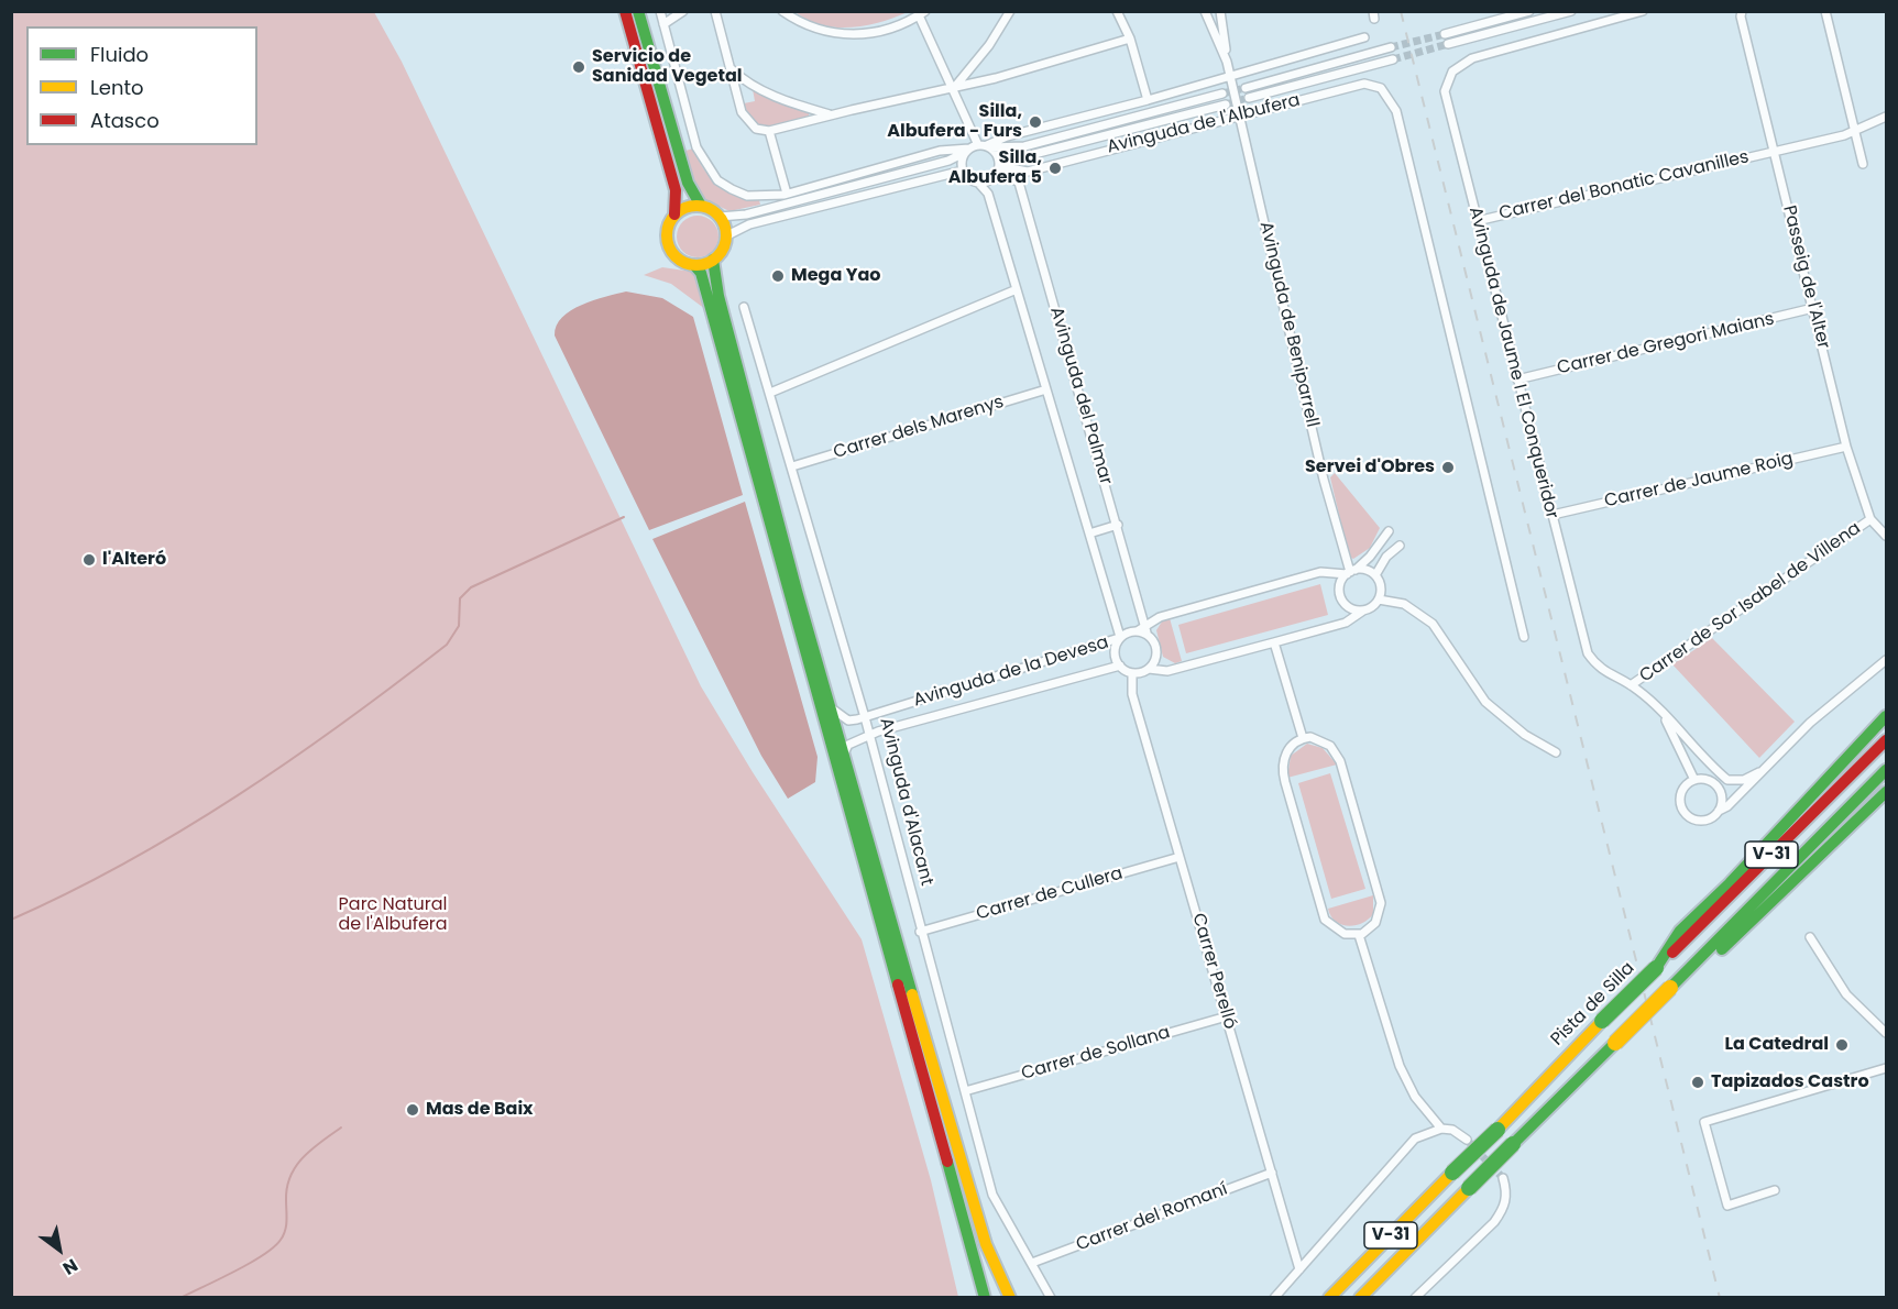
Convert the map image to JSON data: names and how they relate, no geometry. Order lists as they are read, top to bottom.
{
  "streets": {
    "main road": ["V-31", "Pista de Silla"],
    "street": [
      "Avinguda de l'Albufera",
      "Carrer del Bonatic Cavanilles",
      "Passeig de l'Alter",
      "Avinguda de Beniparrell",
      "Carrer de Gregori Maians",
      "Avinguda de Jaume I El Conqueridor",
      "Avinguda del Palmar",
      "Carrer dels Marenys",
      "Carrer de Jaume Roig",
      "Carrer de Sor Isabel de Villena",
      "Avinguda de la Devesa",
      "Avinguda d'Alacant",
      "Carrer de Cullera",
      "Carrer Perelló",
      "Carrer de Sollana",
      "Carrer del Romaní"
    ]
  },
  "crossings": [
    ["Avinguda de l'Albufera", "Avinguda de Beniparrell"],
    ["Avinguda de l'Albufera", "Avinguda del Palmar"],
    ["Carrer del Bonatic Cavanilles", "Passeig de l'Alter"],
    ["Carrer del Bonatic Cavanilles", "Avinguda de Jaume I El Conqueridor"],
    ["Passeig de l'Alter", "Carrer de Gregori Maians"],
    ["Passeig de l'Alter", "Carrer de Jaume Roig"],
    ["Passeig de l'Alter", "Carrer de Sor Isabel de Villena"],
    ["Carrer de Gregori Maians", "Avinguda de Jaume I El Conqueridor"],
    ["Avinguda de Jaume I El Conqueridor", "Carrer de Jaume Roig"],
    ["Avinguda de Jaume I El Conqueridor", "Carrer de Sor Isabel de Villena"],
    ["Avinguda del Palmar", "Carrer dels Marenys"],
    ["Avinguda del Palmar", "Avinguda de la Devesa"],
    ["Avinguda del Palmar", "Carrer Perelló"],
    ["Carrer dels Marenys", "Avinguda d'Alacant"],
    ["Avinguda de la Devesa", "Avinguda d'Alacant"],
    ["Avinguda de la Devesa", "Carrer Perelló"],
    ["Avinguda d'Alacant", "Carrer de Cullera"],
    ["Avinguda d'Alacant", "Carrer de Sollana"],
    ["Avinguda d'Alacant", "Carrer del Romaní"],
    ["Carrer de Cullera", "Carrer Perelló"],
    ["Carrer Perelló", "Carrer de Sollana"],
    ["Carrer Perelló", "Carrer del Romaní"]
  ],
  "parks": ["Parc Natural de l'Albufera"],
  "places": [
    "Servicio de Sanidad Vegetal",
    "Silla, Albufera - Furs",
    "Silla, Albufera 5",
    "Mega Yao",
    "Servei d'Obres",
    "l'Alteró",
    "La Catedral",
    "Tapizados Castro",
    "Mas de Baix"
  ],
  "legend": ["Fluido", "Lento", "Atasco"],
  "north": "bottom right"
}
